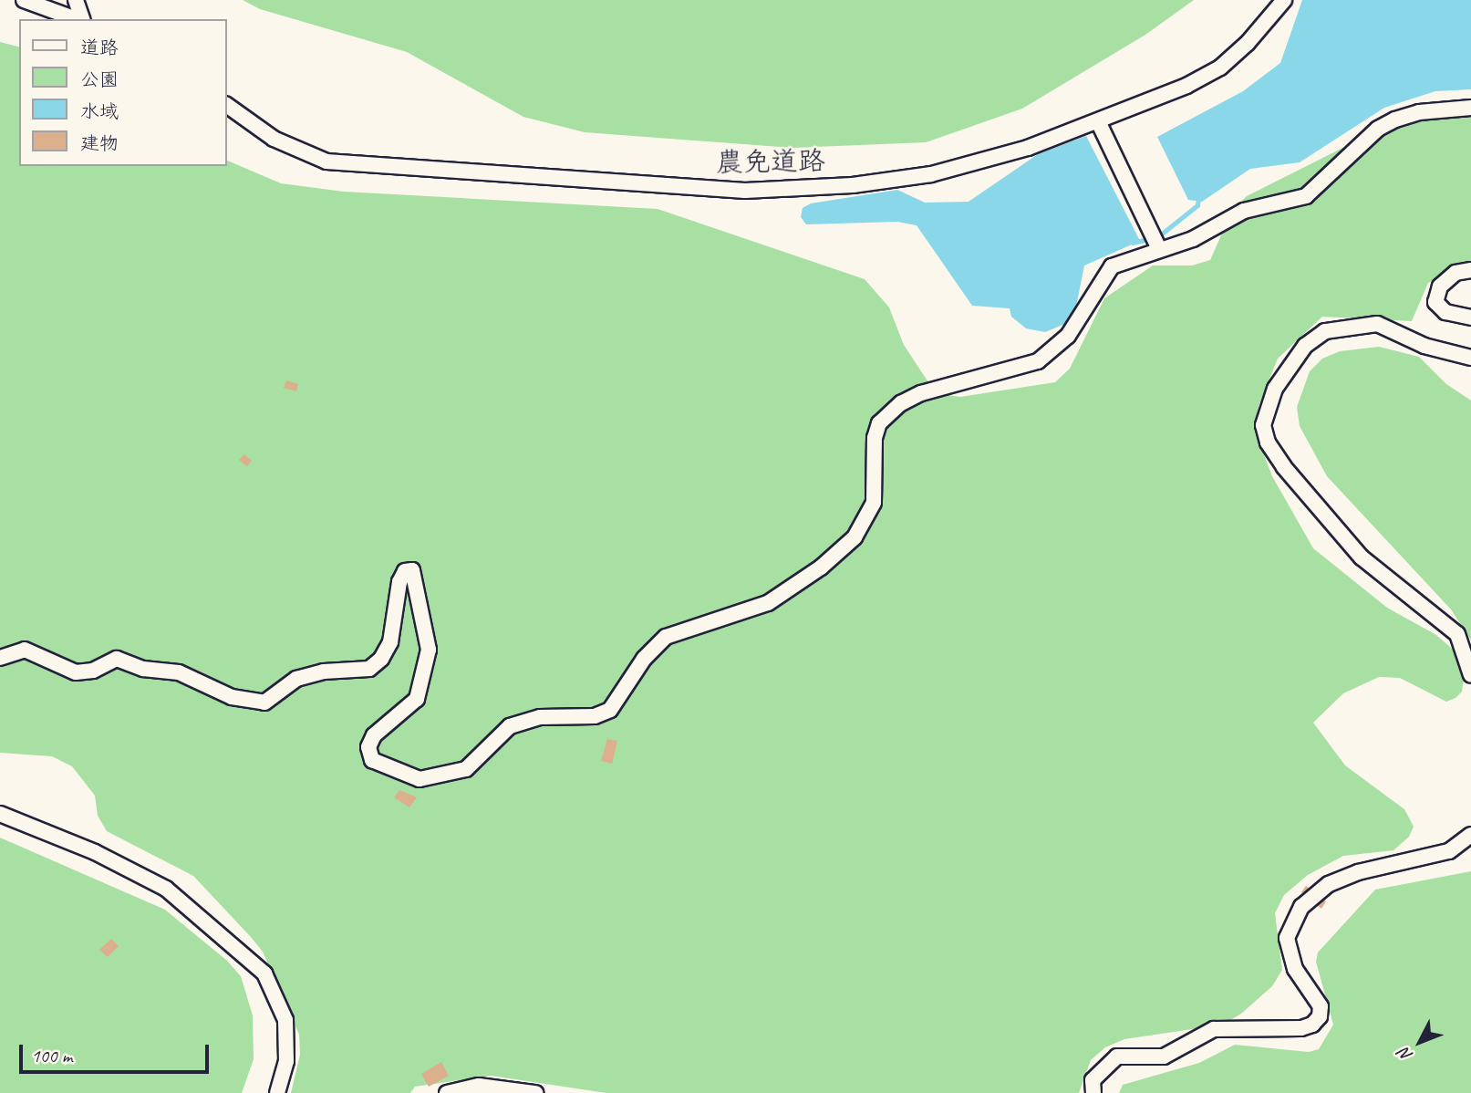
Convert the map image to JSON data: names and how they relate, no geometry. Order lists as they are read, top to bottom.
{
  "streets": {
    "street": ["農免道路"]
  },
  "legend": [
    "道路",
    "公園",
    "水域",
    "建物"
  ],
  "scale_bar": "100 m",
  "north": "bottom left"
}
